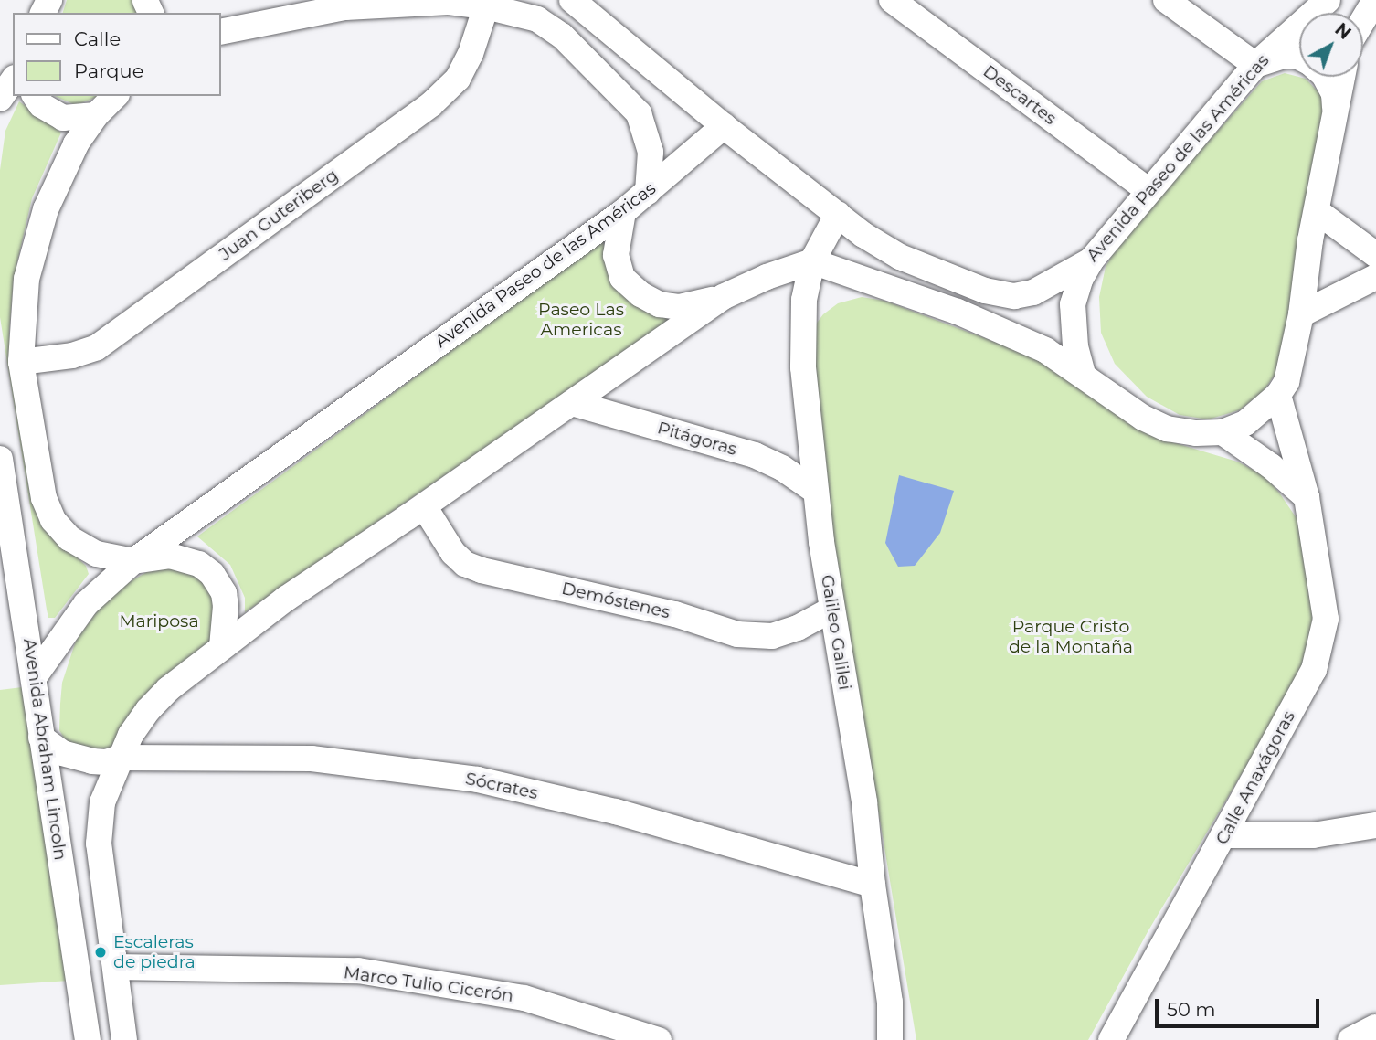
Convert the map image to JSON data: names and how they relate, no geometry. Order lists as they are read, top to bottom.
{
  "streets": {
    "street": [
      "Descartes",
      "Avenida Paseo de las Américas",
      "Juan Guteriberg",
      "Pitágoras",
      "Demóstenes",
      "Galileo Galilei",
      "Avenida Abraham Lincoln",
      "Calle Anaxágoras",
      "Sócrates",
      "Marco Tulio Cicerón"
    ]
  },
  "crossings": [
    ["Descartes", "Avenida Paseo de las Américas"],
    ["Avenida Paseo de las Américas", "Galileo Galilei"],
    ["Avenida Paseo de las Américas", "Avenida Abraham Lincoln"],
    ["Pitágoras", "Galileo Galilei"],
    ["Demóstenes", "Galileo Galilei"],
    ["Galileo Galilei", "Sócrates"],
    ["Avenida Abraham Lincoln", "Sócrates"]
  ],
  "parks": ["Paseo Las Americas", "Mariposa", "Parque Cristo de la Montaña"],
  "places": ["Escaleras de piedra"],
  "legend": ["Calle", "Parque"],
  "scale_bar": "50 m",
  "north": "top right"
}
